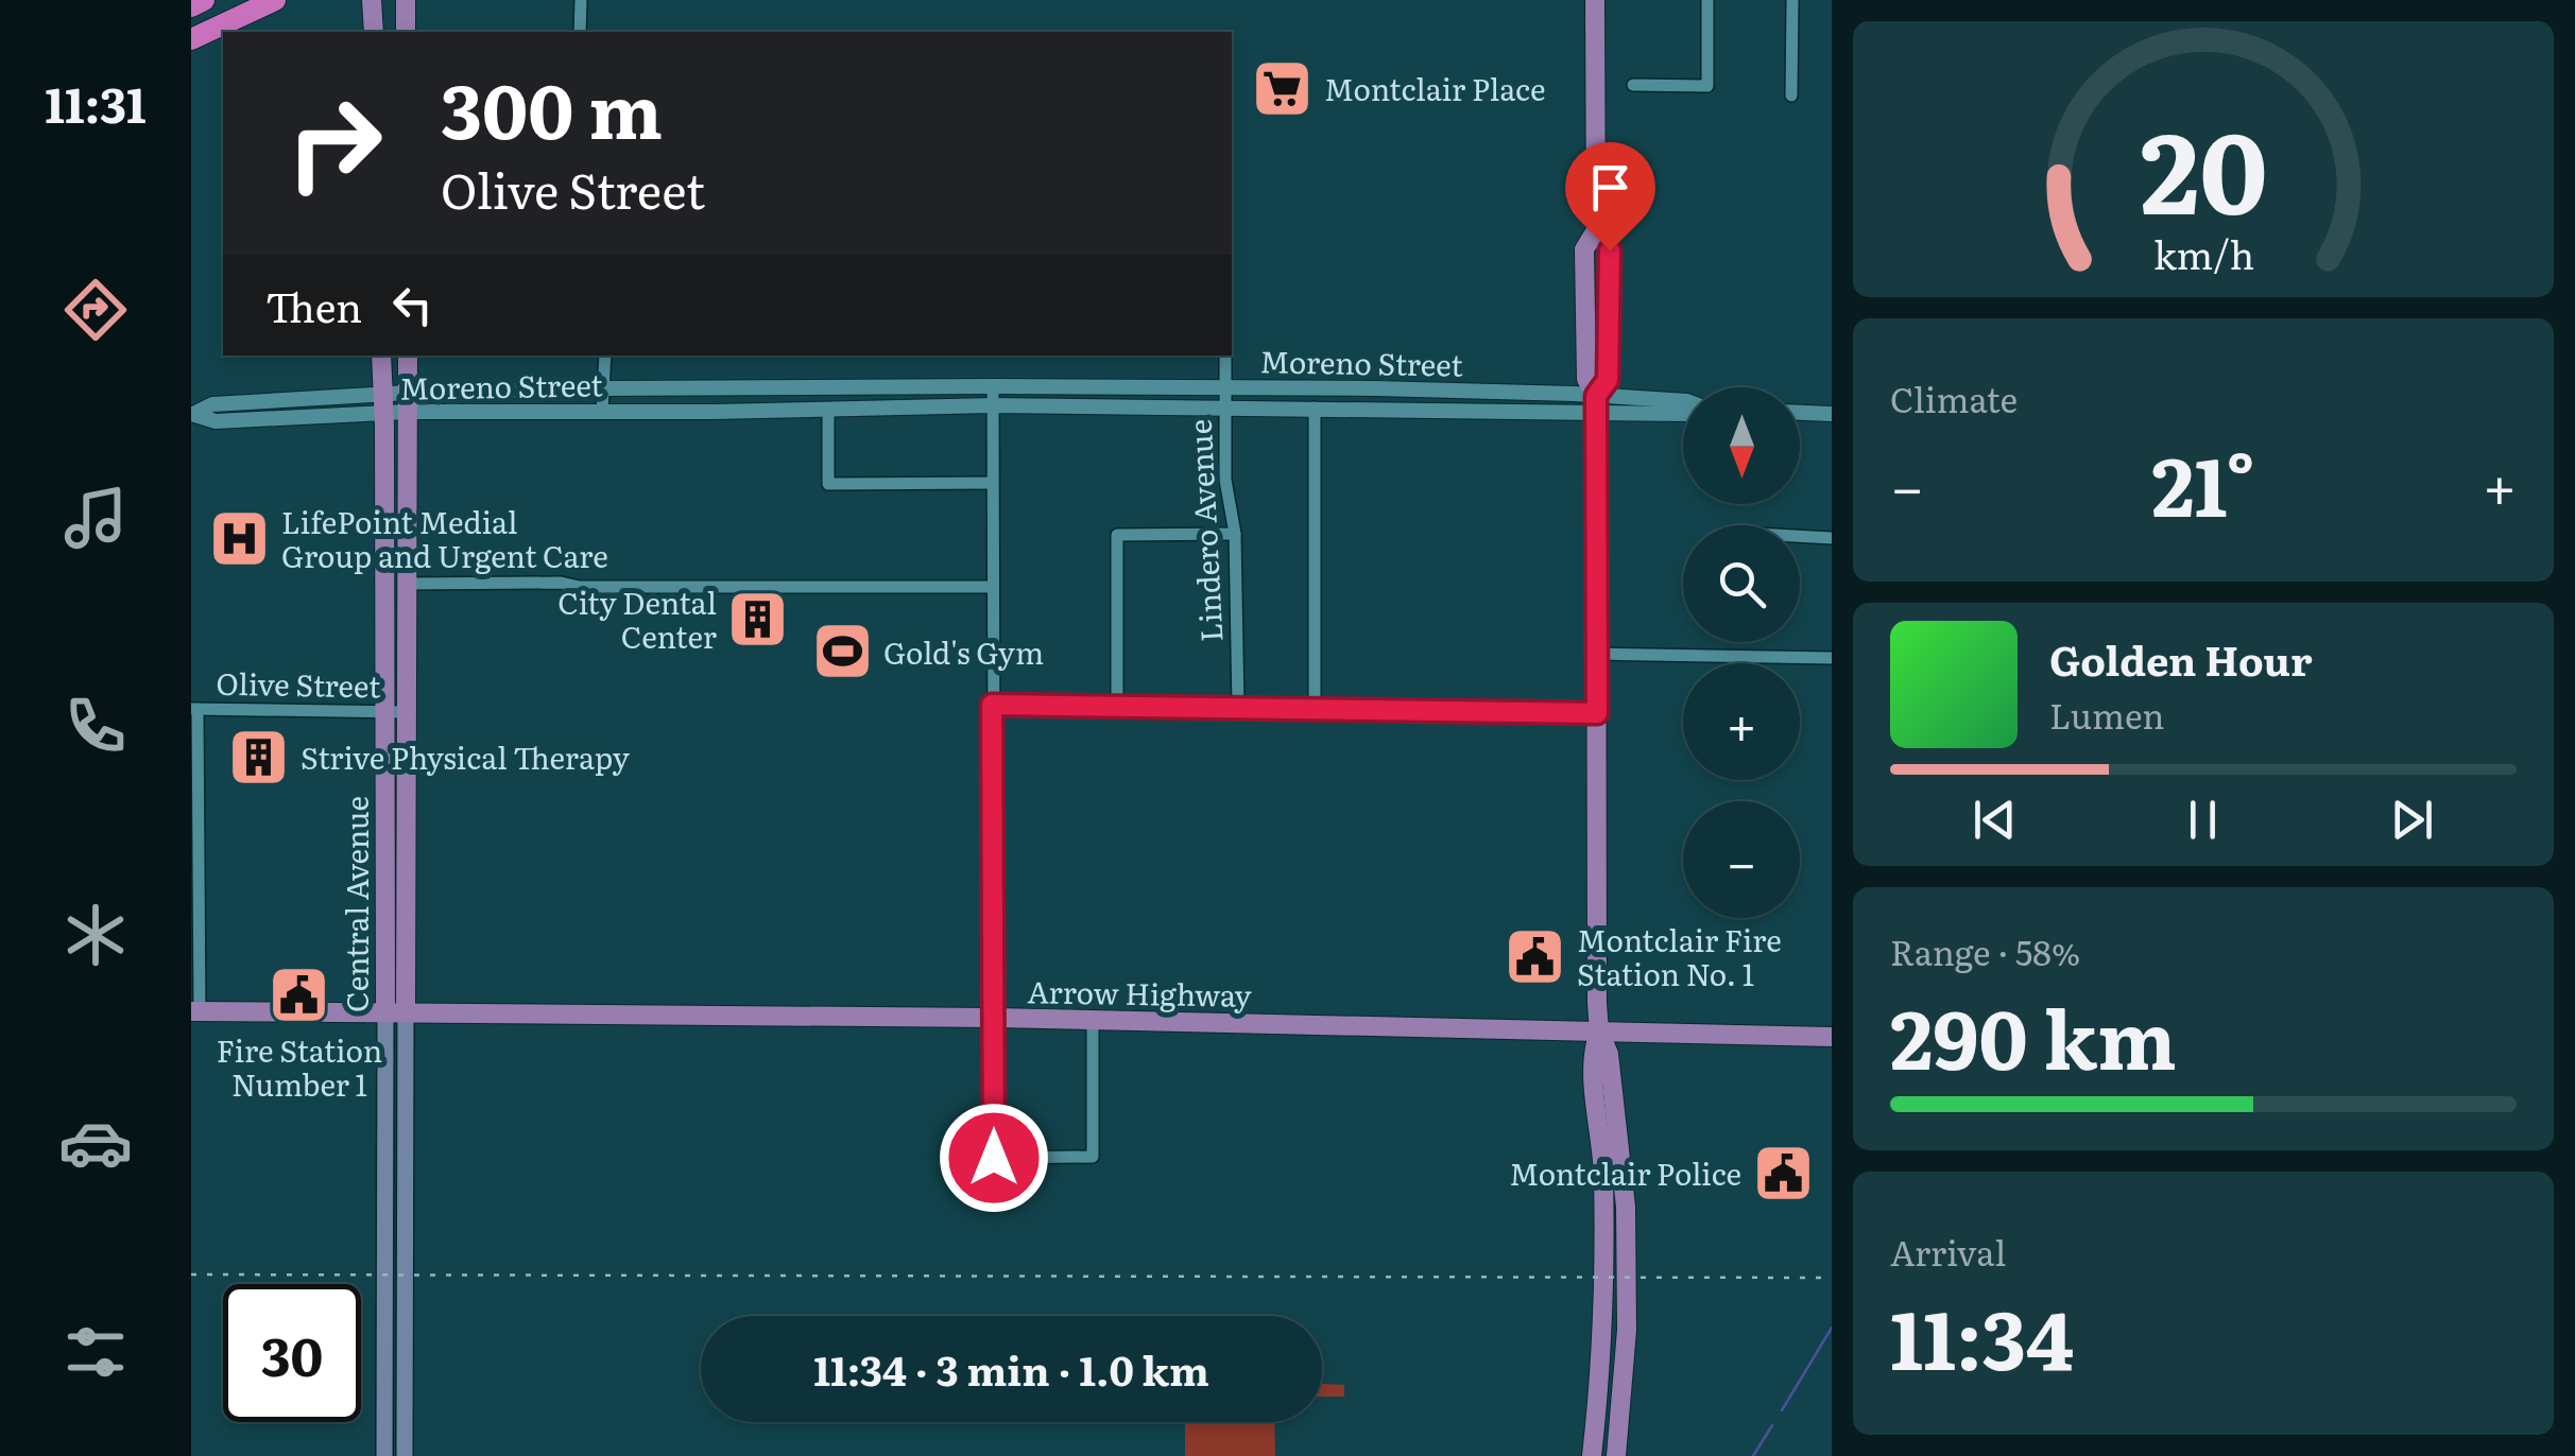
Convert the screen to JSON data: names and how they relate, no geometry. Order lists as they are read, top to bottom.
{
  "streets": {
    "main road": ["Central Avenue", "Arrow Highway"],
    "street": ["Moreno Street", "Lindero Avenue", "Olive Street"]
  },
  "crossings": [
    ["Moreno Street", "Lindero Avenue"],
    ["Moreno Street", "Central Avenue"],
    ["Olive Street", "Central Avenue"],
    ["Central Avenue", "Arrow Highway"]
  ],
  "places": {
    "supermarket": ["Montclair Place"],
    "hospital": ["LifePoint Medial Group and Urgent Care"],
    "building": ["City Dental Center", "Strive Physical Therapy"],
    "sports": ["Gold's Gym"],
    "public building": ["Montclair Fire Station No. 1", "Fire Station Number 1", "Montclair Police"]
  },
  "north": "bottom",
  "page": {
    "tabs": "11:31",
    "turn": ["300 m", "Olive Street"],
    "then": "Then",
    "tile": [
      "Climate",
      ["Range · 58%", "290 km"],
      ["Arrival", "11:34"]
    ],
    "map_buttons": ["+", "−"],
    "heat": ["−", "21°", "+"],
    "song": ["Golden Hour", "Lumen"],
    "limit": "30",
    "trip": "11:34 · 3 min · 1.0 km",
    "gauge": ["20", "km/h"]
  }
}
